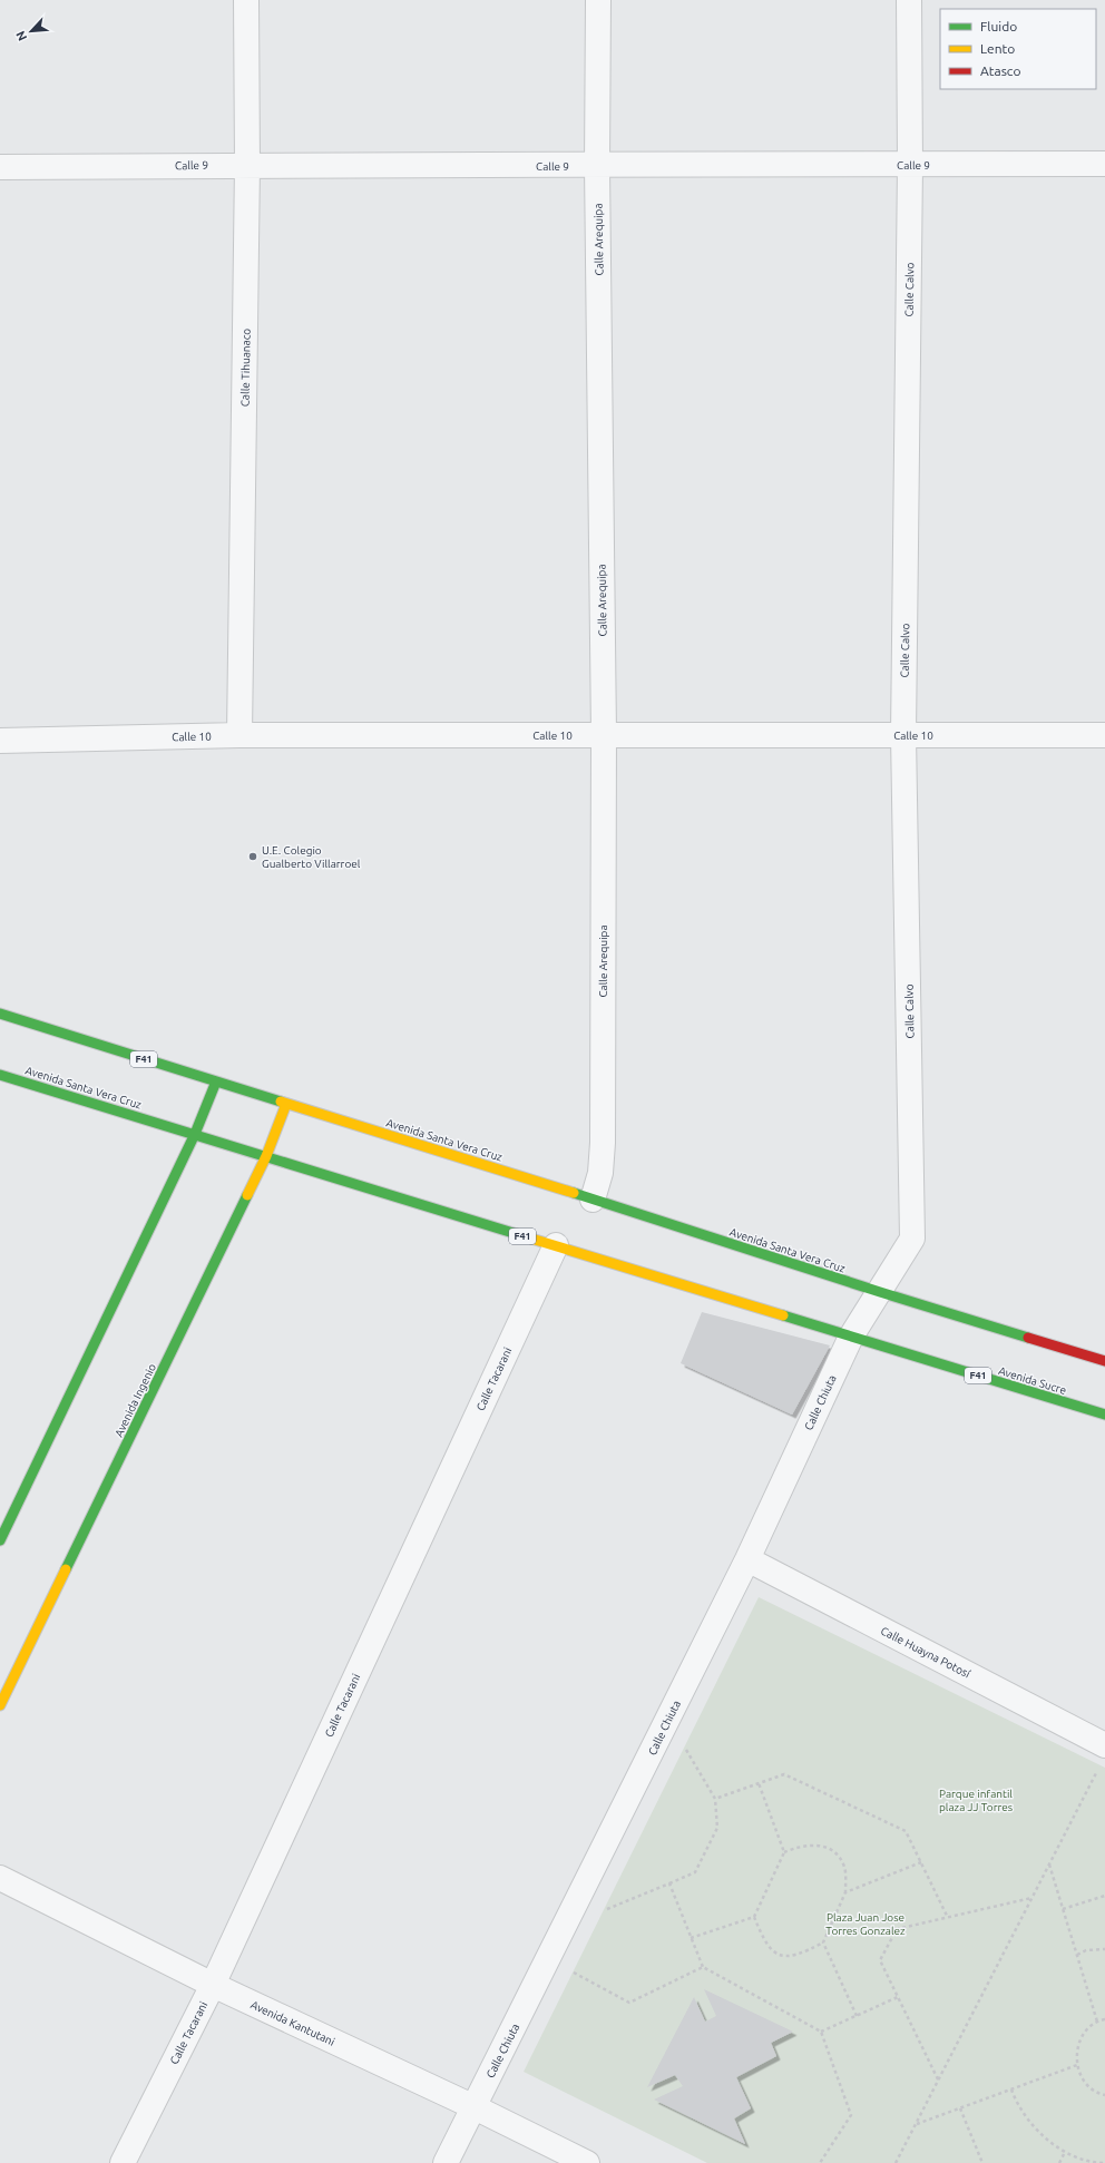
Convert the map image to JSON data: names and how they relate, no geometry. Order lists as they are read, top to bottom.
{
  "streets": {
    "main road": [
      "F41",
      "Avenida Santa Vera Cruz",
      "Avenida Sucre",
      "Avenida Ingenio"
    ],
    "street": [
      "Calle 9",
      "Calle Arequipa",
      "Calle Calvo",
      "Calle Tihuanaco",
      "Calle 10",
      "Calle Tacarani",
      "Calle Chiuta",
      "Calle Huayna Potosí",
      "Avenida Kantutani"
    ]
  },
  "crossings": [
    ["Calle 9", "Calle Arequipa"],
    ["Calle 9", "Calle Calvo"],
    ["Calle 9", "Calle Tihuanaco"],
    ["Calle Arequipa", "Calle 10"],
    ["Calle Arequipa", "Avenida Santa Vera Cruz"],
    ["Calle Calvo", "Calle 10"],
    ["Calle Calvo", "F41"],
    ["Calle Calvo", "Avenida Santa Vera Cruz"],
    ["Calle Calvo", "Calle Chiuta"],
    ["Calle Tihuanaco", "Calle 10"],
    ["F41", "Avenida Santa Vera Cruz"],
    ["F41", "Calle Chiuta"],
    ["Avenida Santa Vera Cruz", "Calle Tacarani"],
    ["Avenida Santa Vera Cruz", "Avenida Sucre"],
    ["Avenida Santa Vera Cruz", "Avenida Ingenio"],
    ["Avenida Santa Vera Cruz", "Calle Chiuta"],
    ["Calle Tacarani", "Avenida Kantutani"],
    ["Avenida Sucre", "Calle Chiuta"],
    ["Calle Chiuta", "Calle Huayna Potosí"],
    ["Calle Chiuta", "Avenida Kantutani"]
  ],
  "parks": ["Parque infantil plaza JJ Torres", "Plaza Juan Jose Torres Gonzalez"],
  "places": ["U.E. Colegio Gualberto Villarroel"],
  "legend": ["Fluido", "Lento", "Atasco"],
  "north": "bottom left"
}
